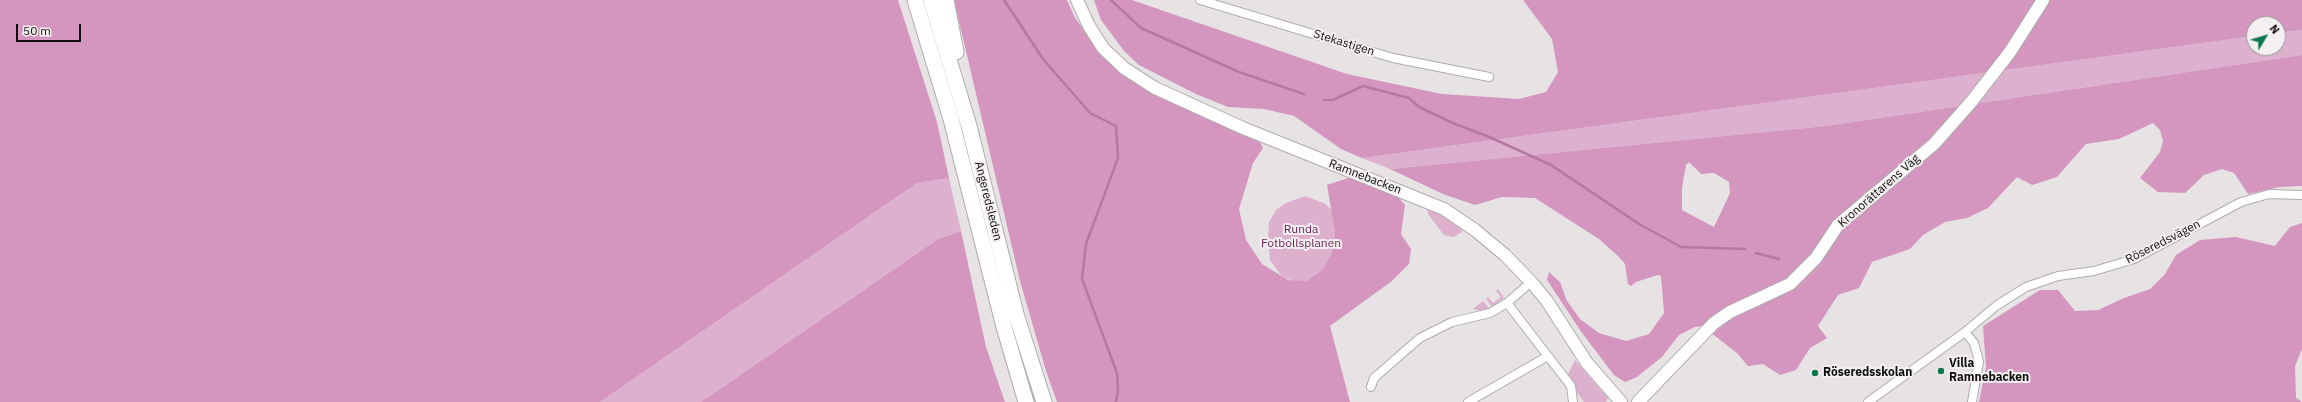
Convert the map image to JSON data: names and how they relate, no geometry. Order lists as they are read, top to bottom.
{
  "streets": {
    "highway": ["Angeredsleden"],
    "street": [
      "Stekastigen",
      "Ramnebacken",
      "Kronorättarens Väg",
      "Röseredsvägen"
    ]
  },
  "parks": ["Runda Fotbollsplanen"],
  "places": ["Villa Ramnebacken", "Röseredsskolan"],
  "scale_bar": "50 m",
  "north": "top right"
}
